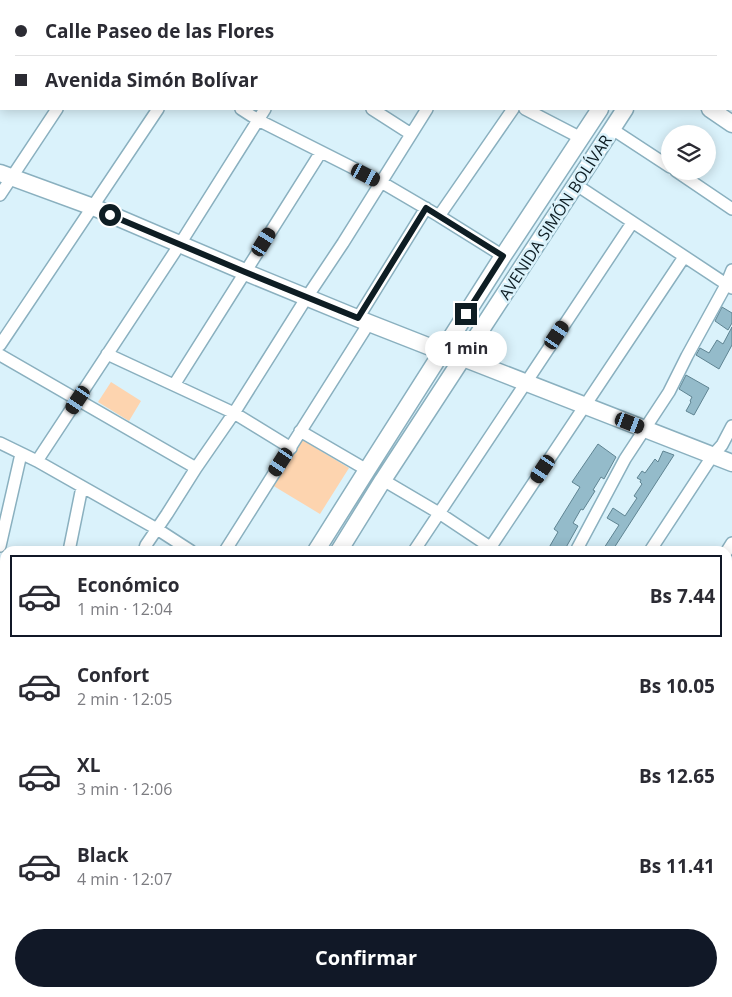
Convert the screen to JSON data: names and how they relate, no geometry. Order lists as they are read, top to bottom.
{
  "streets": {
    "street": ["AVENIDA SIMÓN BOLÍVAR"]
  },
  "page": {
    "banner": ["Calle Paseo de las Flores", "Avenida Simón Bolívar"],
    "bubble": "1 min",
    "list": [
      {
        "name": "Económico",
        "note": "1 min · 12:04",
        "value": "Bs 7.44"
      },
      {
        "name": "Confort",
        "note": "2 min · 12:05",
        "value": "Bs 10.05"
      },
      {
        "name": "XL",
        "note": "3 min · 12:06",
        "value": "Bs 12.65"
      },
      {
        "name": "Black",
        "note": "4 min · 12:07",
        "value": "Bs 11.41"
      }
    ],
    "buttons": "Confirmar"
  }
}
